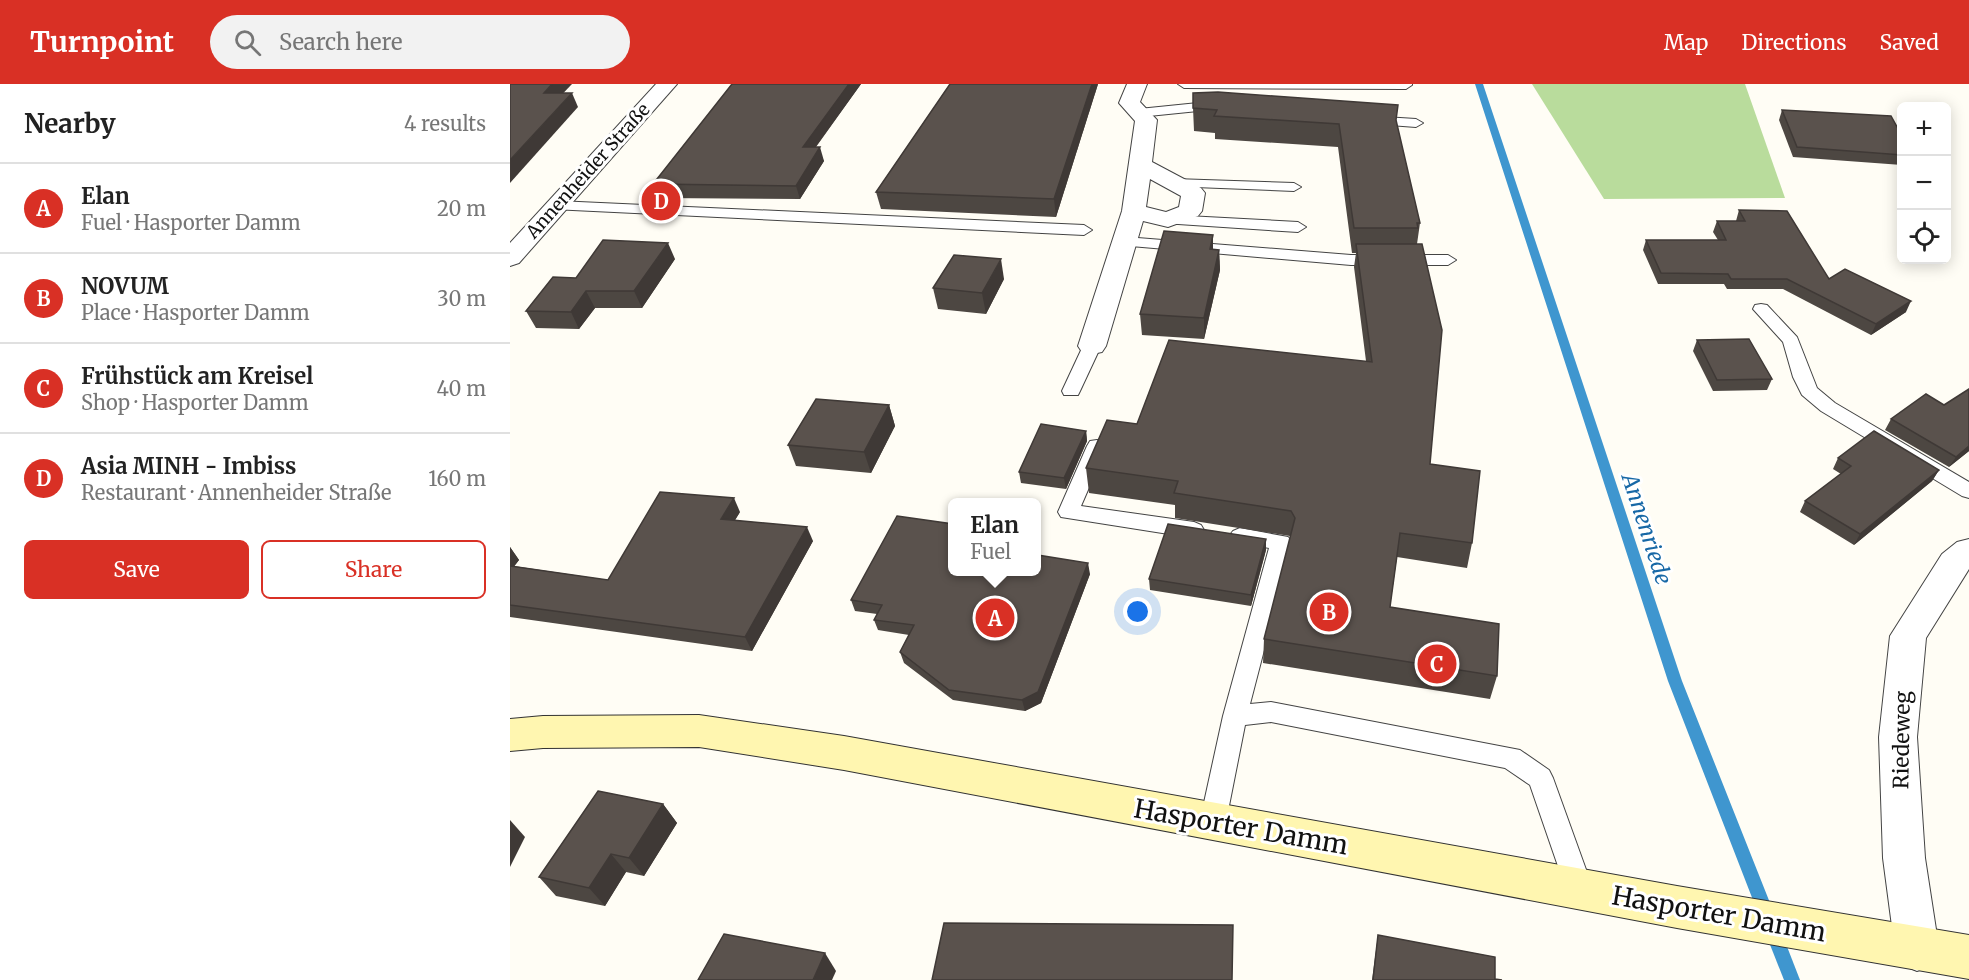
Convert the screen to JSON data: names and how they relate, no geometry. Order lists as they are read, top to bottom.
{
  "streets": {
    "main road": ["Hasporter Damm"],
    "street": ["Annenheider Straße", "Riedeweg"]
  },
  "crossings": [
    ["Riedeweg", "Hasporter Damm"]
  ],
  "water": ["Annenriede"],
  "page": {
    "header": "Turnpoint",
    "search": "Search here",
    "nav": ["Map", "Directions", "Saved"],
    "heading": ["Nearby", "4 results"],
    "map_buttons": ["+", "−"],
    "list": [
      {
        "mark": "A",
        "name": "Elan",
        "note": "Fuel · Hasporter Damm",
        "value": "20 m"
      },
      {
        "mark": "B",
        "name": "NOVUM",
        "note": "Place · Hasporter Damm",
        "value": "30 m"
      },
      {
        "mark": "C",
        "name": "Frühstück am Kreisel",
        "note": "Shop · Hasporter Damm",
        "value": "40 m"
      },
      {
        "mark": "D",
        "name": "Asia MINH - Imbiss",
        "note": "Restaurant · Annenheider Straße",
        "value": "160 m"
      }
    ],
    "pins": [
      "D",
      "B",
      "A",
      "C"
    ],
    "popup": ["Elan", "Fuel"],
    "buttons": ["Save", "Share"]
  }
}
